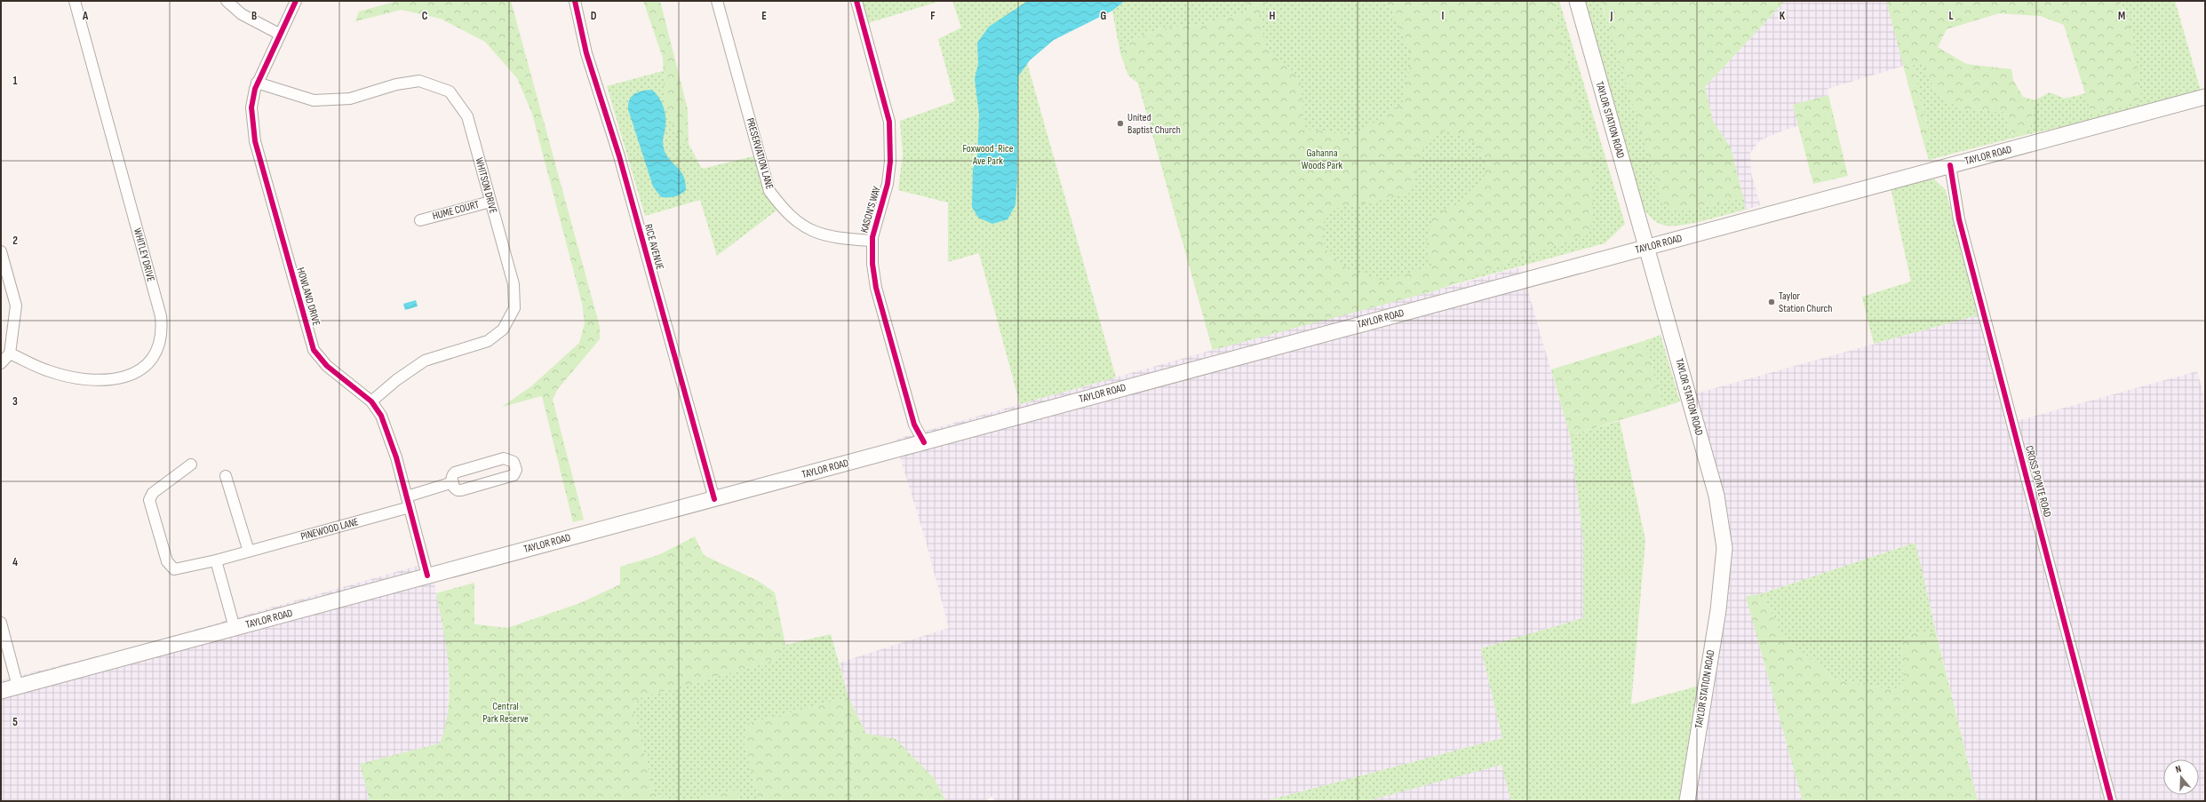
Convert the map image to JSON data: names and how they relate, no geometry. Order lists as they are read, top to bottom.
{
  "streets": {
    "main road": ["TAYLOR STATION ROAD", "TAYLOR ROAD"],
    "street": [
      "PRESERVATION LANE",
      "WHITSON DRIVE",
      "KASON'S WAY",
      "HUME COURT",
      "RICE AVENUE",
      "WHITLEY DRIVE",
      "HOWLAND DRIVE",
      "CROSS POINTE ROAD",
      "PINEWOOD LANE"
    ]
  },
  "crossings": [
    ["TAYLOR STATION ROAD", "TAYLOR ROAD"],
    ["PRESERVATION LANE", "KASON'S WAY"],
    ["TAYLOR ROAD", "KASON'S WAY"],
    ["TAYLOR ROAD", "RICE AVENUE"],
    ["TAYLOR ROAD", "HOWLAND DRIVE"],
    ["TAYLOR ROAD", "CROSS POINTE ROAD"],
    ["WHITSON DRIVE", "HUME COURT"],
    ["WHITSON DRIVE", "HOWLAND DRIVE"],
    ["HOWLAND DRIVE", "PINEWOOD LANE"]
  ],
  "parks": ["Foxwood-Rice Ave Park", "Gahanna Woods Park", "Central Park Reserve"],
  "places": ["United Baptist Church", "Taylor Station Church"],
  "north": "top",
  "grid": {
    "columns": [
      "A",
      "B",
      "C",
      "D",
      "E",
      "F",
      "G",
      "H",
      "I",
      "J",
      "K",
      "L",
      "M"
    ],
    "rows": [
      "1",
      "2",
      "3",
      "4",
      "5"
    ]
  }
}
